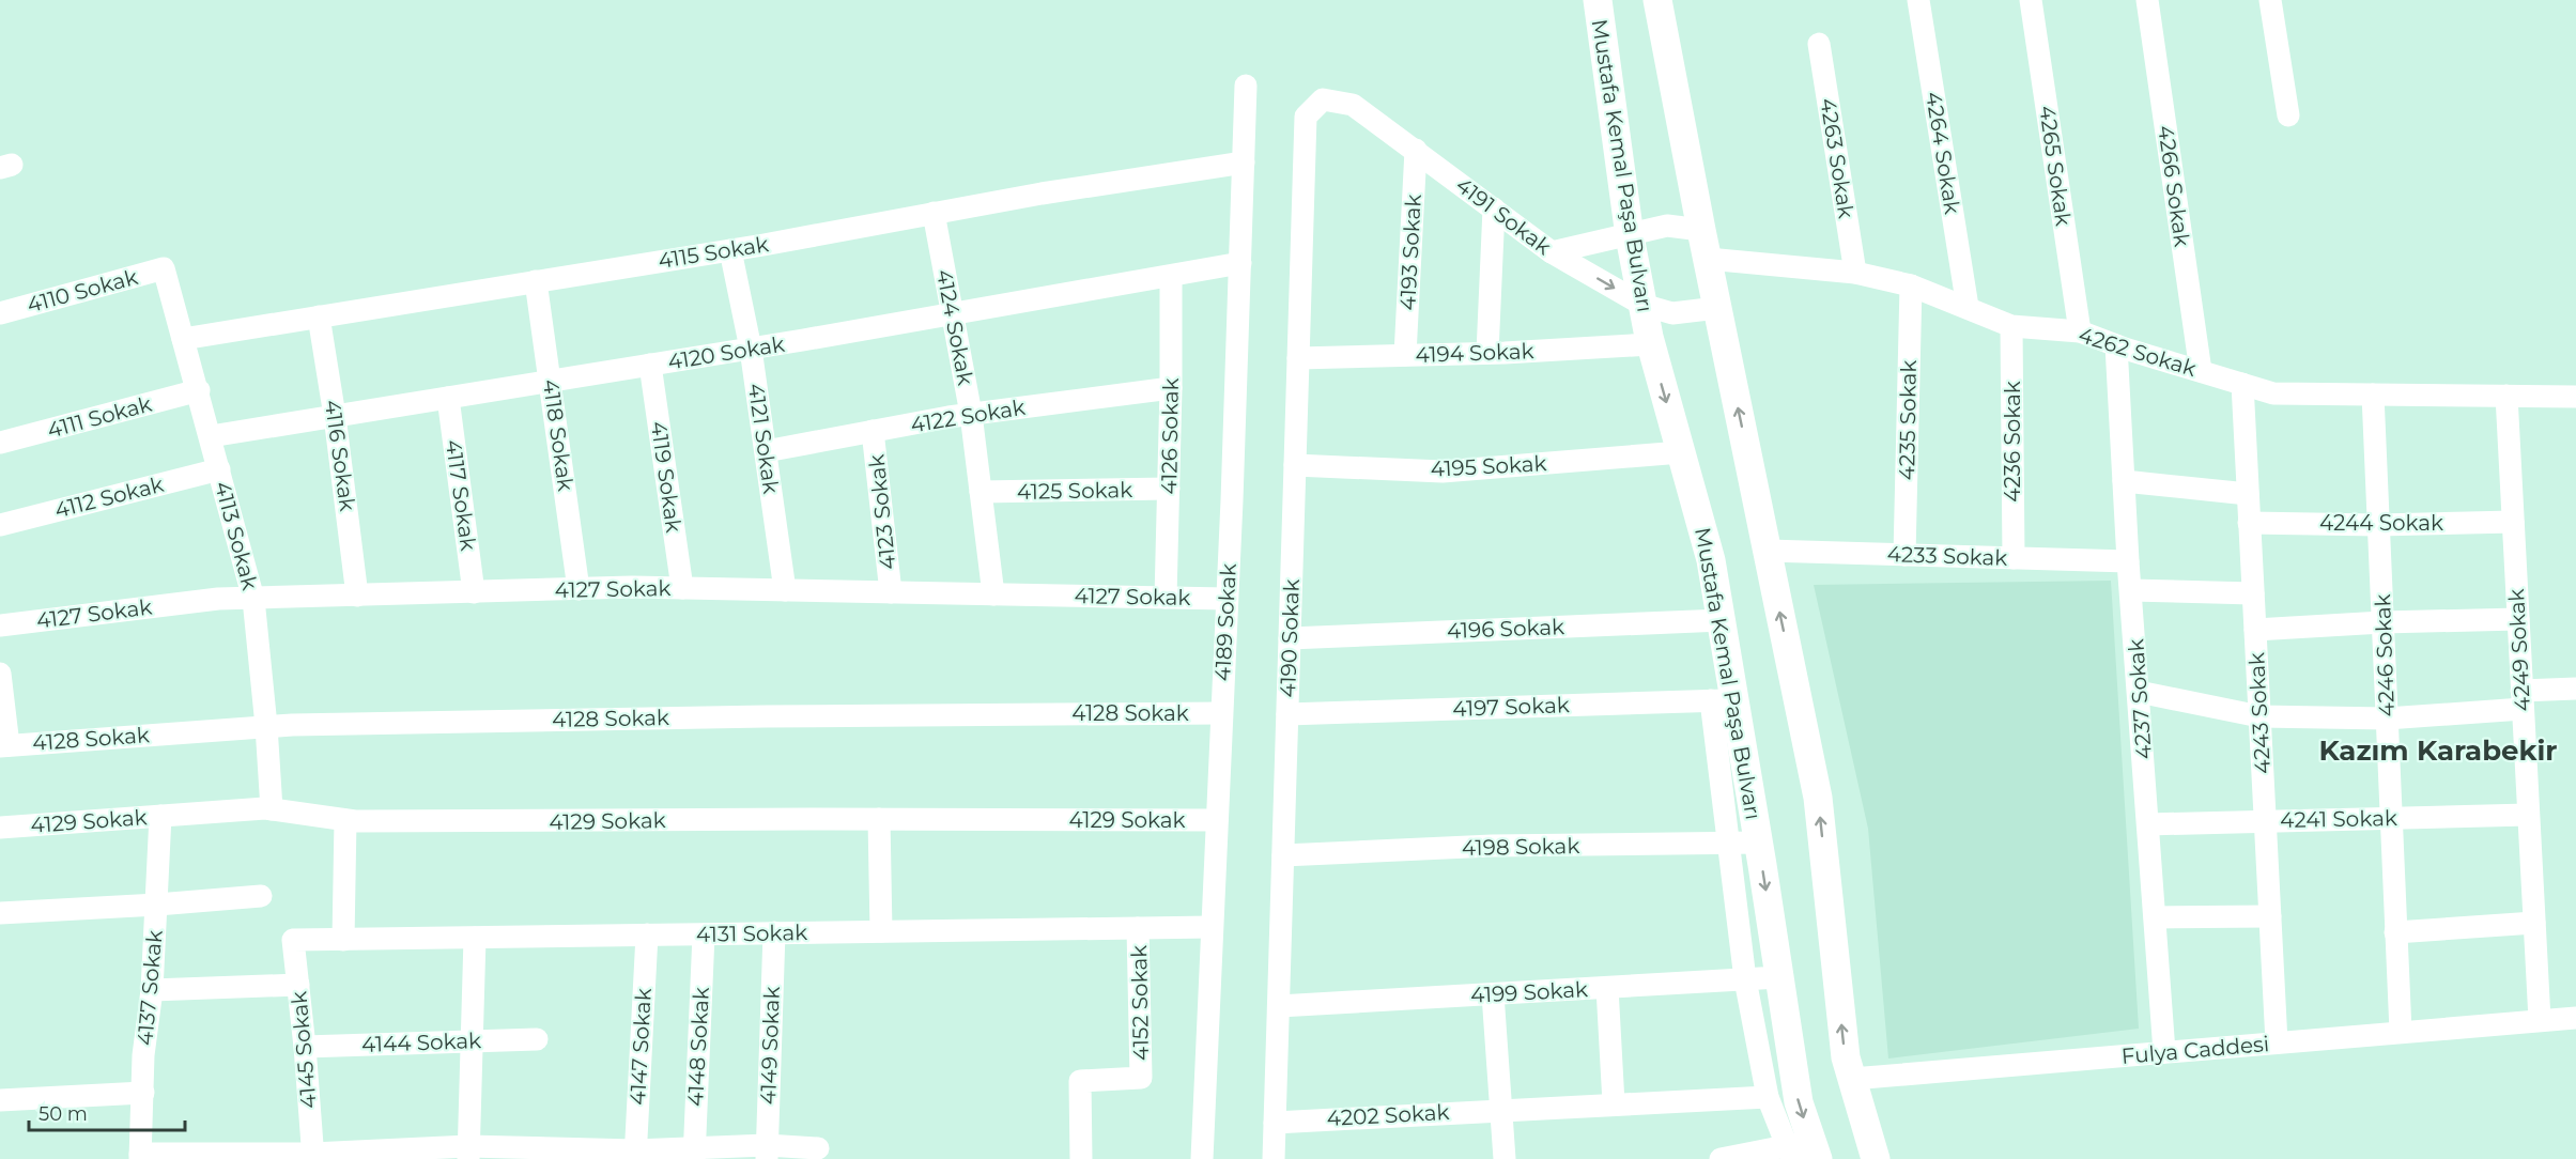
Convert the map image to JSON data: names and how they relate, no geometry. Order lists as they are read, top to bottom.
{
  "streets": {
    "main road": ["Mustafa Kemal Paşa Bulvarı"],
    "street": [
      "4264 Sokak",
      "4263 Sokak",
      "4265 Sokak",
      "4266 Sokak",
      "4191 Sokak",
      "4115 Sokak",
      "4193 Sokak",
      "4110 Sokak",
      "4124 Sokak",
      "4262 Sokak",
      "4120 Sokak",
      "4194 Sokak",
      "4122 Sokak",
      "4111 Sokak",
      "4235 Sokak",
      "4118 Sokak",
      "4126 Sokak",
      "4121 Sokak",
      "4236 Sokak",
      "4116 Sokak",
      "4195 Sokak",
      "4119 Sokak",
      "4125 Sokak",
      "4117 Sokak",
      "4112 Sokak",
      "4123 Sokak",
      "4244 Sokak",
      "4113 Sokak",
      "4233 Sokak",
      "4127 Sokak",
      "4189 Sokak",
      "4196 Sokak",
      "4190 Sokak",
      "4249 Sokak",
      "4246 Sokak",
      "4237 Sokak",
      "4197 Sokak",
      "4128 Sokak",
      "4243 Sokak",
      "4241 Sokak",
      "4129 Sokak",
      "4198 Sokak",
      "4131 Sokak",
      "4137 Sokak",
      "4199 Sokak",
      "4152 Sokak",
      "4144 Sokak",
      "4149 Sokak",
      "4147 Sokak",
      "4148 Sokak",
      "4145 Sokak",
      "Fulya Caddesi",
      "4202 Sokak"
    ]
  },
  "crossings": [
    ["4264 Sokak", "4262 Sokak"],
    ["4263 Sokak", "4262 Sokak"],
    ["Mustafa Kemal Paşa Bulvarı", "4191 Sokak"],
    ["Mustafa Kemal Paşa Bulvarı", "4194 Sokak"],
    ["Mustafa Kemal Paşa Bulvarı", "4195 Sokak"],
    ["Mustafa Kemal Paşa Bulvarı", "4196 Sokak"],
    ["Mustafa Kemal Paşa Bulvarı", "4197 Sokak"],
    ["Mustafa Kemal Paşa Bulvarı", "4198 Sokak"],
    ["Mustafa Kemal Paşa Bulvarı", "4199 Sokak"],
    ["4265 Sokak", "4262 Sokak"],
    ["4266 Sokak", "4262 Sokak"],
    ["4191 Sokak", "4193 Sokak"],
    ["4191 Sokak", "4190 Sokak"],
    ["4115 Sokak", "4124 Sokak"],
    ["4115 Sokak", "4118 Sokak"],
    ["4115 Sokak", "4121 Sokak"],
    ["4115 Sokak", "4116 Sokak"],
    ["4115 Sokak", "4113 Sokak"],
    ["4115 Sokak", "4189 Sokak"],
    ["4193 Sokak", "4194 Sokak"],
    ["4110 Sokak", "4113 Sokak"],
    ["4124 Sokak", "4120 Sokak"],
    ["4124 Sokak", "4122 Sokak"],
    ["4124 Sokak", "4125 Sokak"],
    ["4124 Sokak", "4127 Sokak"],
    ["4262 Sokak", "4235 Sokak"],
    ["4262 Sokak", "4236 Sokak"],
    ["4262 Sokak", "4249 Sokak"],
    ["4262 Sokak", "4246 Sokak"],
    ["4262 Sokak", "4237 Sokak"],
    ["4262 Sokak", "4243 Sokak"],
    ["4120 Sokak", "4118 Sokak"],
    ["4120 Sokak", "4126 Sokak"],
    ["4120 Sokak", "4121 Sokak"],
    ["4120 Sokak", "4116 Sokak"],
    ["4120 Sokak", "4119 Sokak"],
    ["4120 Sokak", "4117 Sokak"],
    ["4120 Sokak", "4113 Sokak"],
    ["4120 Sokak", "4189 Sokak"],
    ["4194 Sokak", "4190 Sokak"],
    ["4122 Sokak", "4126 Sokak"],
    ["4122 Sokak", "4121 Sokak"],
    ["4122 Sokak", "4123 Sokak"],
    ["4111 Sokak", "4113 Sokak"],
    ["4235 Sokak", "4233 Sokak"],
    ["4118 Sokak", "4127 Sokak"],
    ["4126 Sokak", "4125 Sokak"],
    ["4126 Sokak", "4127 Sokak"],
    ["4121 Sokak", "4127 Sokak"],
    ["4236 Sokak", "4233 Sokak"],
    ["4116 Sokak", "4127 Sokak"],
    ["4195 Sokak", "4190 Sokak"],
    ["4119 Sokak", "4127 Sokak"],
    ["4117 Sokak", "4127 Sokak"],
    ["4112 Sokak", "4113 Sokak"],
    ["4123 Sokak", "4127 Sokak"],
    ["4244 Sokak", "4249 Sokak"],
    ["4244 Sokak", "4246 Sokak"],
    ["4244 Sokak", "4243 Sokak"],
    ["4113 Sokak", "4127 Sokak"],
    ["4113 Sokak", "4128 Sokak"],
    ["4113 Sokak", "4129 Sokak"],
    ["4233 Sokak", "4237 Sokak"],
    ["4127 Sokak", "4189 Sokak"],
    ["4189 Sokak", "4128 Sokak"],
    ["4189 Sokak", "4129 Sokak"],
    ["4189 Sokak", "4131 Sokak"],
    ["4196 Sokak", "4190 Sokak"],
    ["4190 Sokak", "4197 Sokak"],
    ["4190 Sokak", "4198 Sokak"],
    ["4190 Sokak", "4199 Sokak"],
    ["4190 Sokak", "4202 Sokak"],
    ["4249 Sokak", "4241 Sokak"],
    ["4249 Sokak", "Fulya Caddesi"],
    ["4246 Sokak", "4241 Sokak"],
    ["4246 Sokak", "Fulya Caddesi"],
    ["4237 Sokak", "4241 Sokak"],
    ["4237 Sokak", "Fulya Caddesi"],
    ["4243 Sokak", "4241 Sokak"],
    ["4243 Sokak", "Fulya Caddesi"],
    ["4129 Sokak", "4137 Sokak"],
    ["4131 Sokak", "4152 Sokak"],
    ["4131 Sokak", "4149 Sokak"],
    ["4131 Sokak", "4147 Sokak"],
    ["4131 Sokak", "4148 Sokak"],
    ["4131 Sokak", "4145 Sokak"],
    ["4144 Sokak", "4145 Sokak"]
  ],
  "districts": ["Kazım Karabekir"],
  "scale_bar": "50 m"
}
